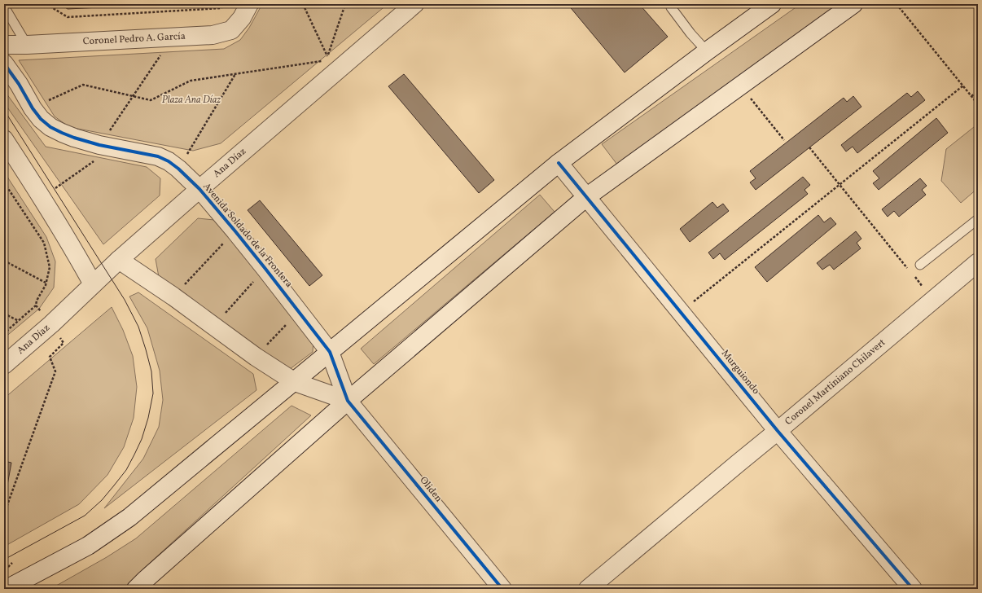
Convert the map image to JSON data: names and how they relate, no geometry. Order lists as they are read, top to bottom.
{
  "streets": {
    "street": [
      "Coronel Pedro A. García",
      "Ana Díaz",
      "Avenida Soldado de la Frontera",
      "Murguiondo",
      "Coronel Martiniano Chilavert",
      "Oliden"
    ]
  },
  "crossings": [
    ["Ana Díaz", "Avenida Soldado de la Frontera"],
    ["Avenida Soldado de la Frontera", "Oliden"],
    ["Murguiondo", "Coronel Martiniano Chilavert"]
  ],
  "parks": ["Plaza Ana Díaz"]
}
